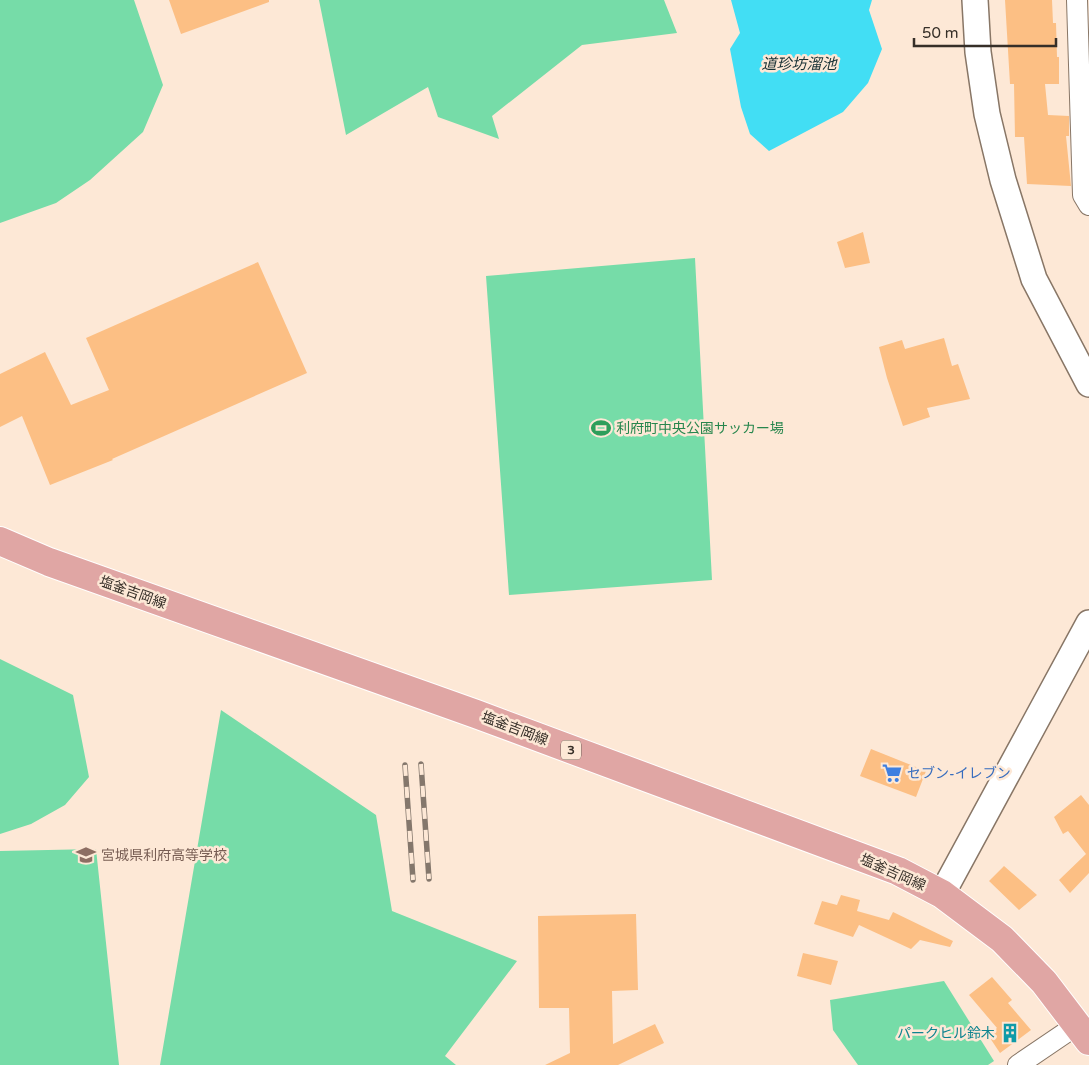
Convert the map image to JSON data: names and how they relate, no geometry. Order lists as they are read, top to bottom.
{
  "streets": {
    "main road": ["塩釜吉岡線", "3"]
  },
  "water": ["道珍坊溜池"],
  "places": {
    "sports": ["利府町中央公園サッカー場"],
    "supermarket": ["セブン-イレブン"],
    "school or university": ["宮城県利府高等学校"],
    "building": ["パークヒル鈴木"]
  },
  "scale_bar": "50 m"
}
